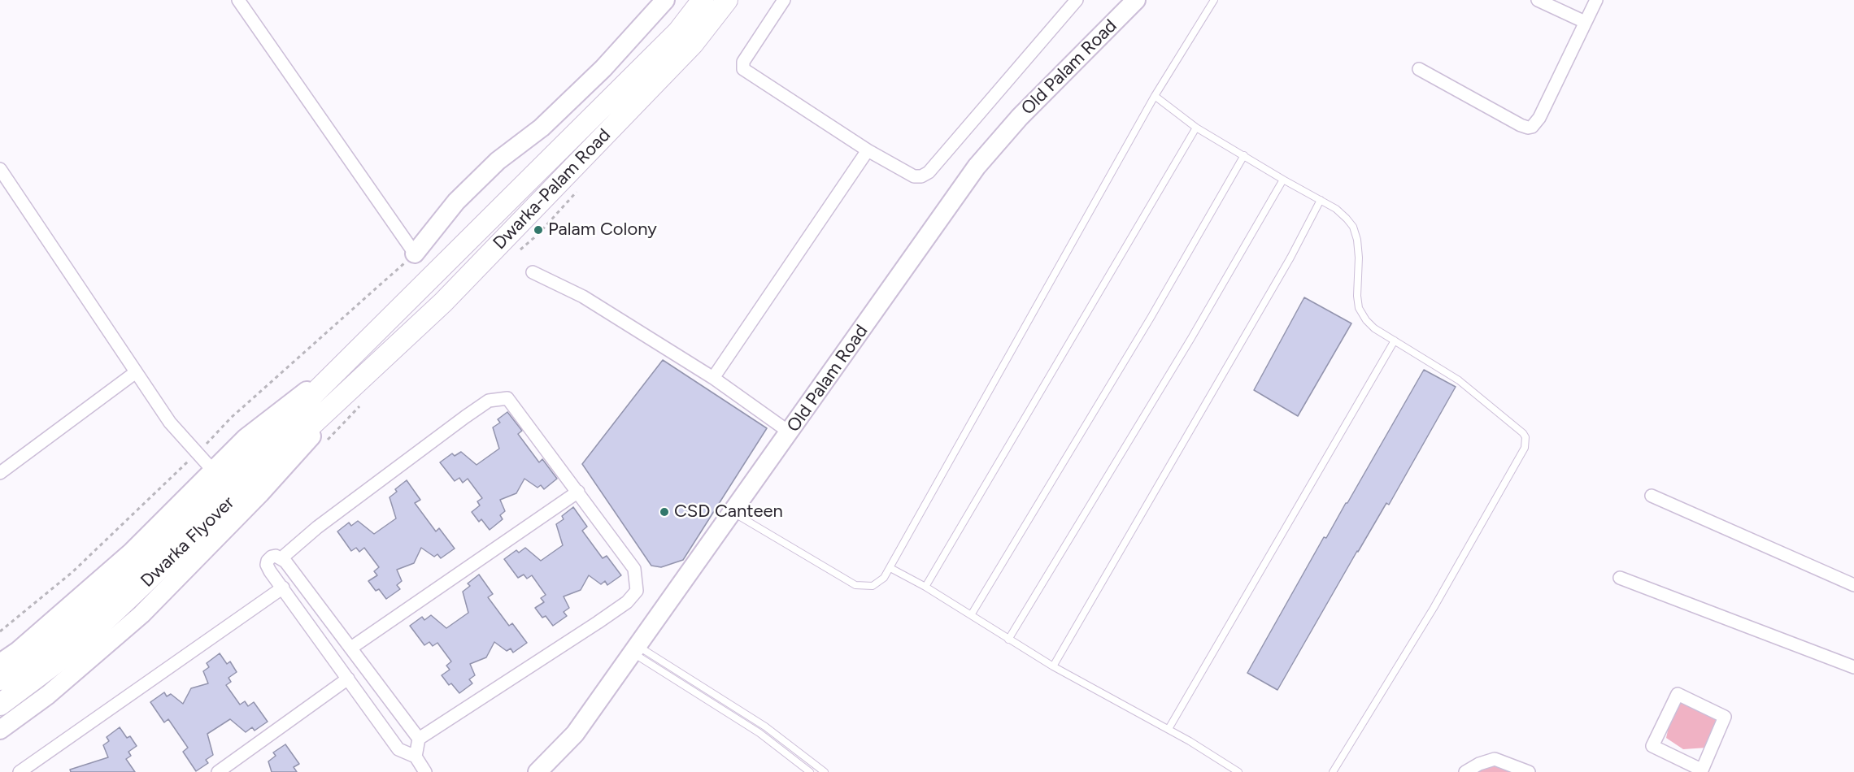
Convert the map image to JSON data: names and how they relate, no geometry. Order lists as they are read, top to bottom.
{
  "streets": {
    "main road": ["Dwarka-Palam Road", "Dwarka Flyover"],
    "street": ["Old Palam Road"]
  },
  "crossings": [
    ["Dwarka-Palam Road", "Dwarka Flyover"]
  ],
  "places": ["Palam Colony", "CSD Canteen"]
}
